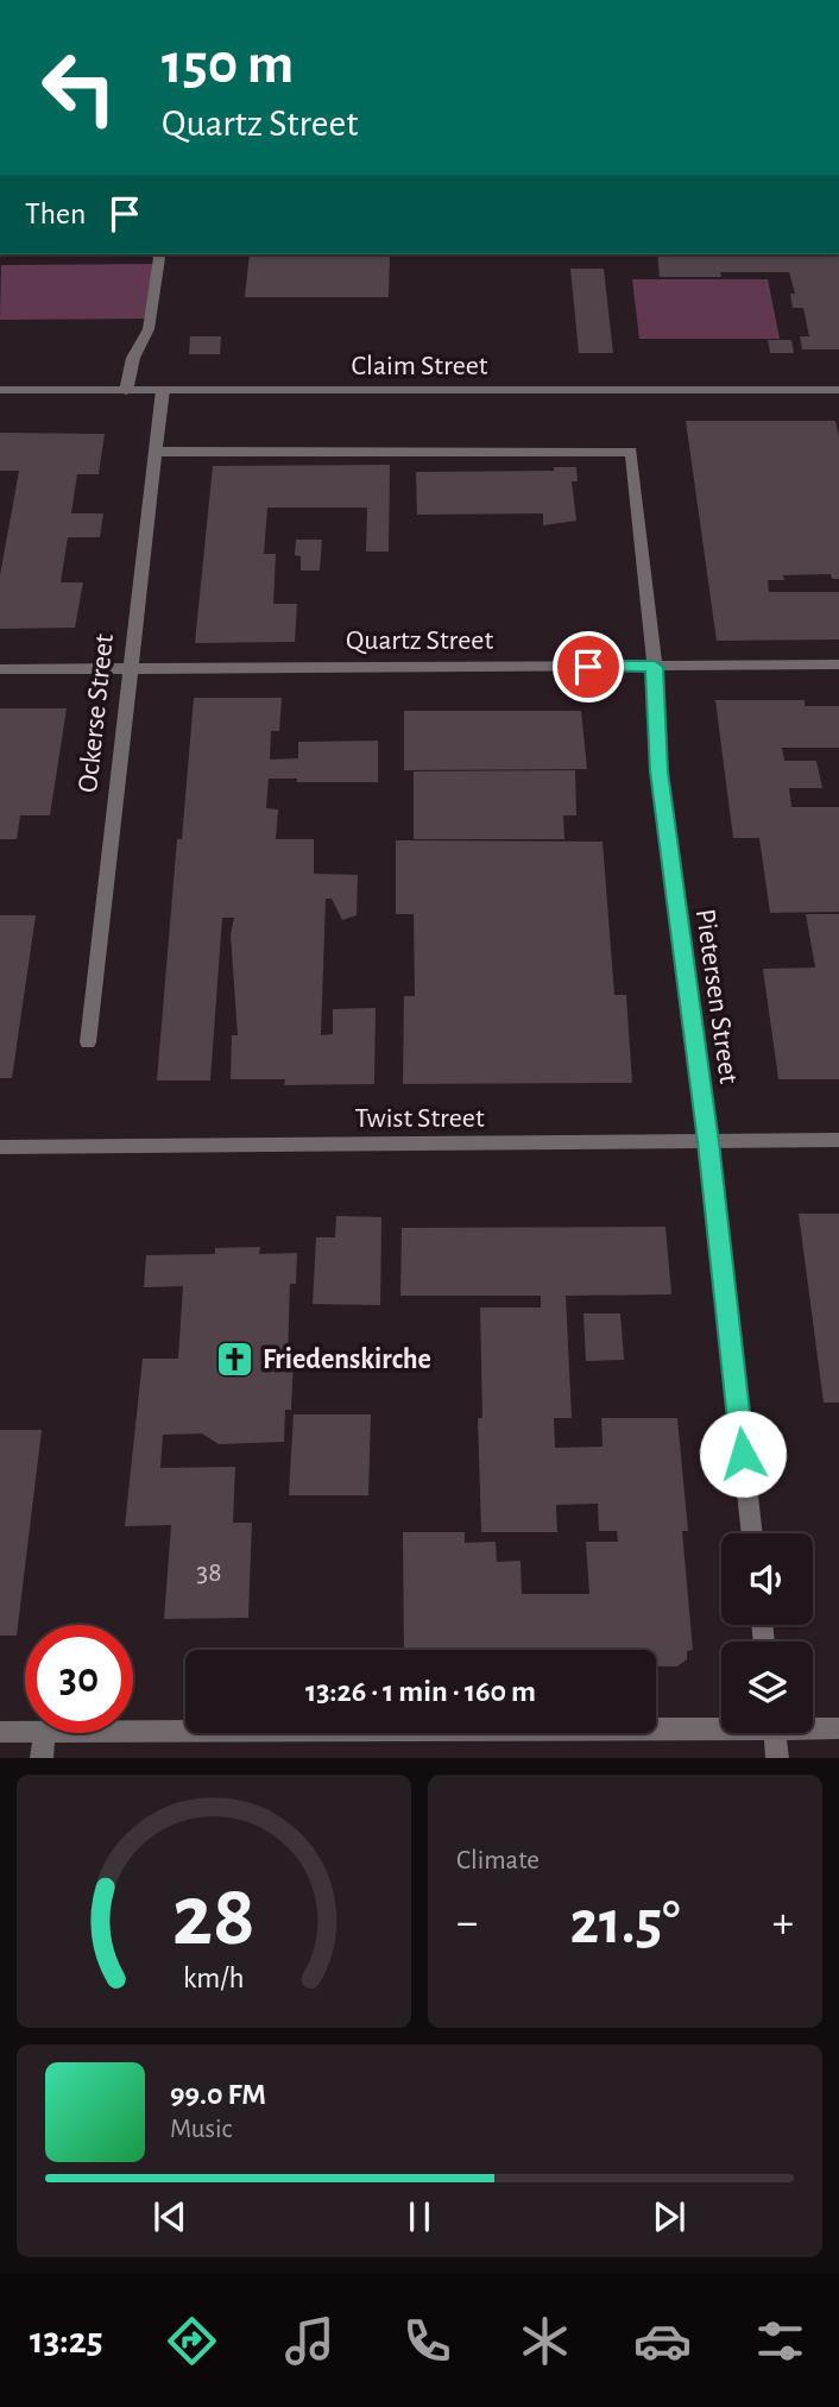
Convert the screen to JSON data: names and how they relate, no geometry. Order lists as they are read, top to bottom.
{
  "streets": {
    "street": [
      "Claim Street",
      "Quartz Street",
      "Ockerse Street",
      "Pietersen Street",
      "Twist Street"
    ]
  },
  "crossings": [
    ["Claim Street", "Ockerse Street"],
    ["Quartz Street", "Ockerse Street"],
    ["Quartz Street", "Pietersen Street"],
    ["Ockerse Street", "Pietersen Street"],
    ["Pietersen Street", "Twist Street"]
  ],
  "places": {
    "church": ["Friedenskirche"]
  },
  "house_numbers": ["38"],
  "page": {
    "turn": ["150 m", "Quartz Street"],
    "then": "Then",
    "limit": "30",
    "trip": "13:26 · 1 min · 160 m",
    "tile": "Climate",
    "heat": ["−", "21.5°", "+"],
    "song": ["99.0 FM", "Music"],
    "tabs": "13:25",
    "gauge": ["28", "km/h"]
  }
}
